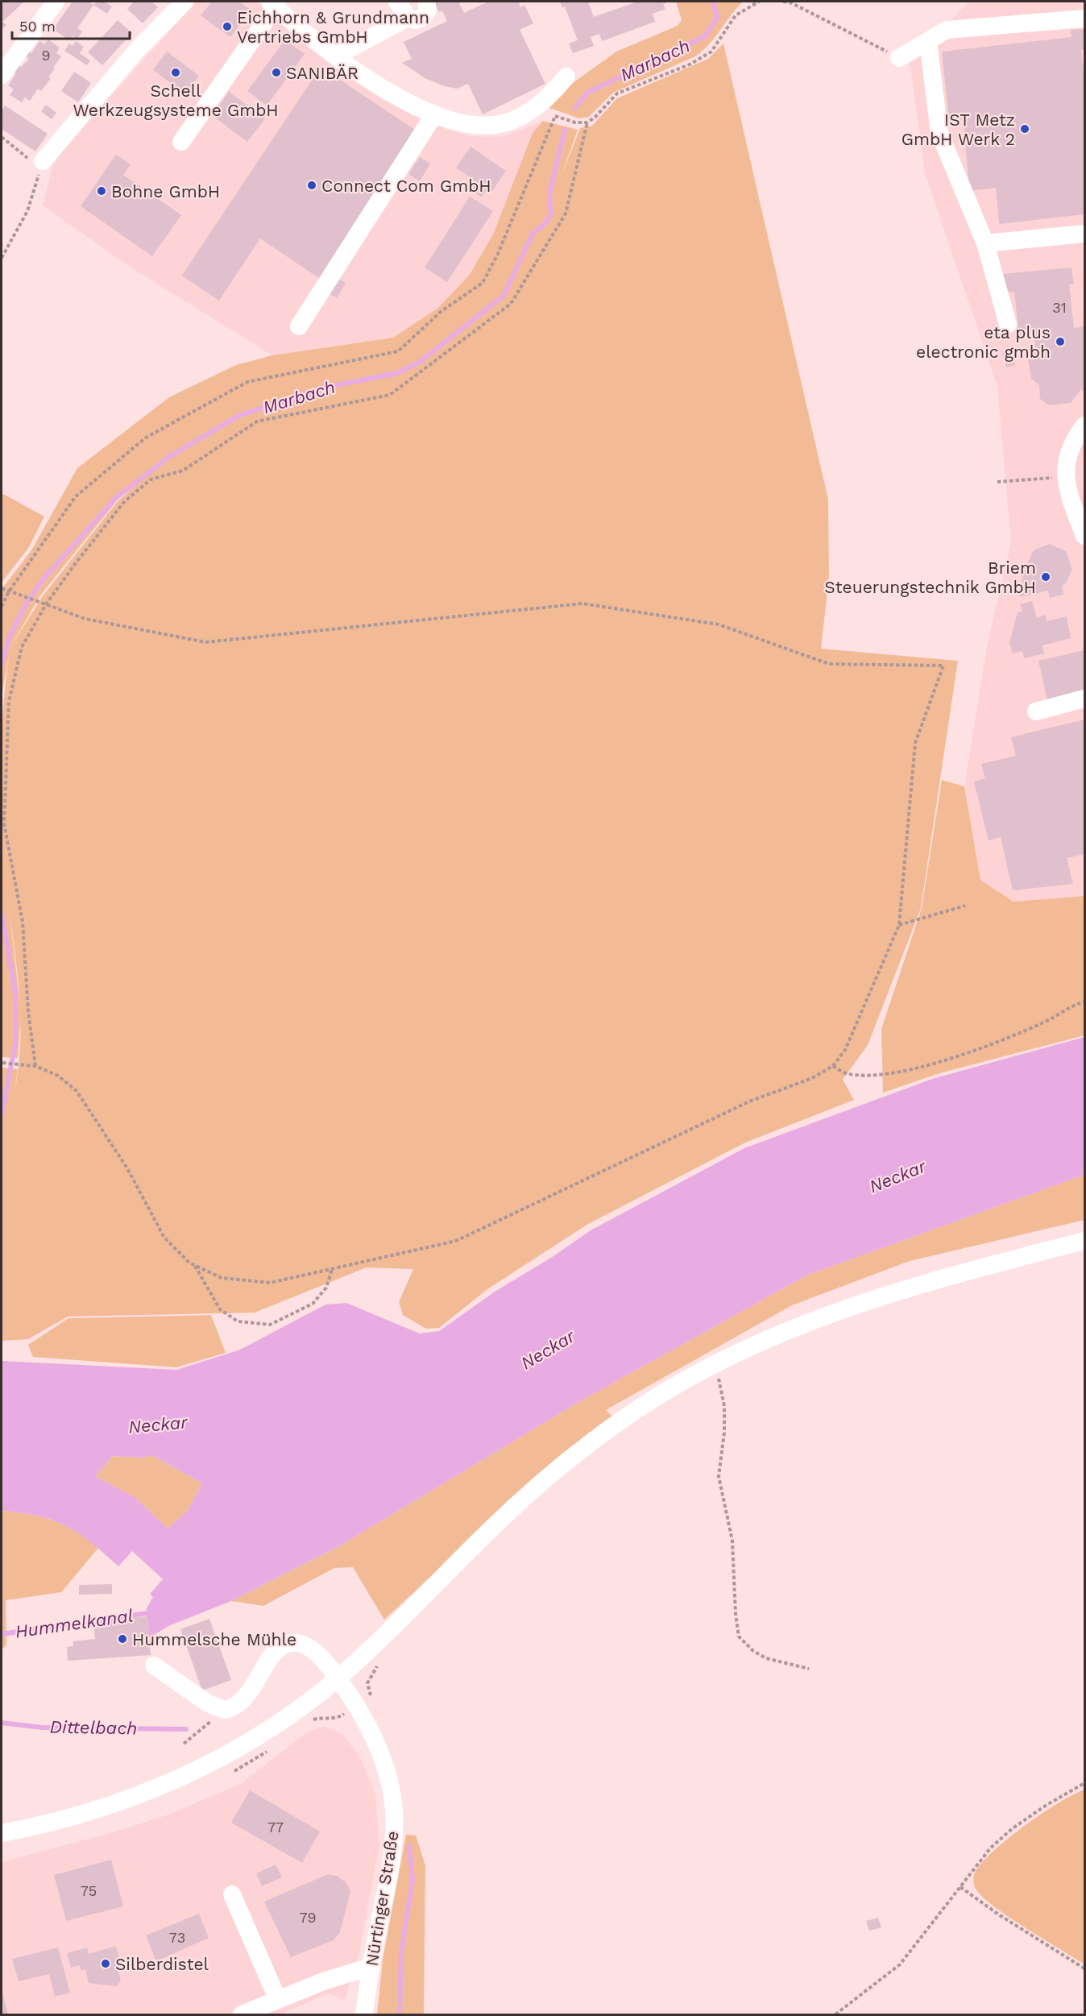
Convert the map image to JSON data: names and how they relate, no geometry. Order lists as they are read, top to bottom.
{
  "streets": {
    "street": ["Nürtinger Straße"]
  },
  "water": [
    "Marbach",
    "Neckar",
    "Hummelkanal",
    "Dittelbach"
  ],
  "places": [
    "Eichhorn & Grundmann Vertriebs GmbH",
    "Schell Werkzeugsysteme GmbH",
    "SANIBÄR",
    "IST Metz GmbH Werk 2",
    "Connect Com GmbH",
    "Bohne GmbH",
    "eta plus electronic gmbh",
    "Briem Steuerungstechnik GmbH",
    "Hummelsche Mühle",
    "Silberdistel"
  ],
  "house_numbers": [
    "9",
    "31",
    "77",
    "75",
    "79",
    "73"
  ],
  "scale_bar": "50 m"
}
